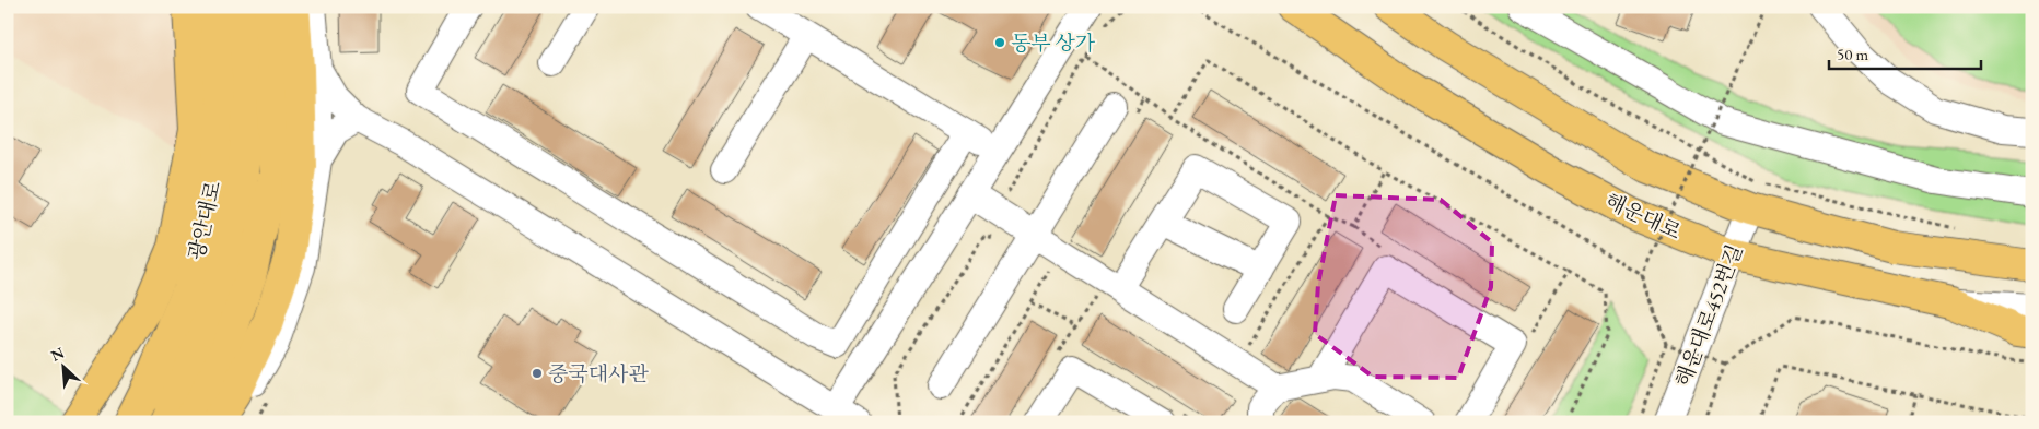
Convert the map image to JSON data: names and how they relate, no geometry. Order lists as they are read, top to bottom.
{
  "streets": {
    "main road": ["해운대로", "광안대로"],
    "street": ["해운대로452번길"]
  },
  "crossings": [
    ["해운대로", "해운대로452번길"]
  ],
  "places": ["동부 상가", "중국대사관"],
  "scale_bar": "50 m",
  "north": "top left"
}
